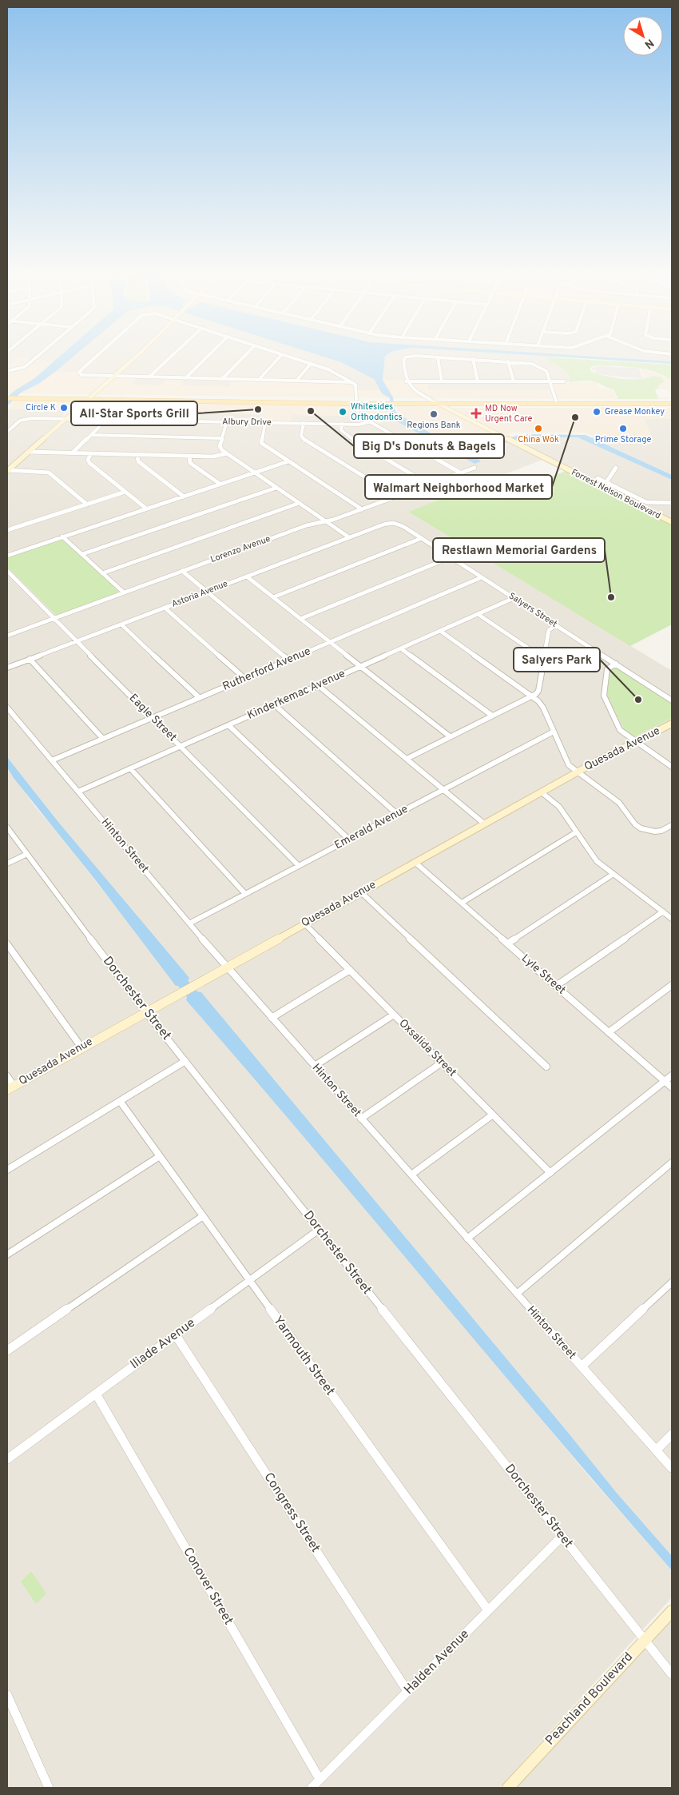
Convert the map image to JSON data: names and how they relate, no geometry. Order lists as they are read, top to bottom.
{
  "streets": {
    "street": [
      "Albury Drive",
      "Forrest Nelson Boulevard",
      "Lorenzo Avenue",
      "Astoria Avenue",
      "Salyers Street",
      "Rutherford Avenue",
      "Kinderkemac Avenue",
      "Eagle Street",
      "Quesada Avenue",
      "Emerald Avenue",
      "Hinton Street",
      "Lyle Street",
      "Dorchester Street",
      "Oxsalida Street",
      "Iliade Avenue",
      "Yarmouth Street",
      "Congress Street",
      "Conover Street",
      "Halden Avenue",
      "Peachland Boulevard"
    ]
  },
  "crossings": [
    ["Lorenzo Avenue", "Eagle Street"],
    ["Astoria Avenue", "Salyers Street"],
    ["Astoria Avenue", "Eagle Street"],
    ["Salyers Street", "Rutherford Avenue"],
    ["Salyers Street", "Kinderkemac Avenue"],
    ["Rutherford Avenue", "Eagle Street"],
    ["Rutherford Avenue", "Hinton Street"],
    ["Kinderkemac Avenue", "Eagle Street"],
    ["Kinderkemac Avenue", "Hinton Street"],
    ["Eagle Street", "Emerald Avenue"],
    ["Quesada Avenue", "Hinton Street"],
    ["Quesada Avenue", "Lyle Street"],
    ["Quesada Avenue", "Dorchester Street"],
    ["Quesada Avenue", "Oxsalida Street"],
    ["Emerald Avenue", "Hinton Street"],
    ["Dorchester Street", "Iliade Avenue"],
    ["Dorchester Street", "Halden Avenue"],
    ["Dorchester Street", "Peachland Boulevard"],
    ["Iliade Avenue", "Yarmouth Street"],
    ["Iliade Avenue", "Congress Street"],
    ["Iliade Avenue", "Conover Street"],
    ["Yarmouth Street", "Halden Avenue"],
    ["Congress Street", "Halden Avenue"],
    ["Conover Street", "Halden Avenue"]
  ],
  "places": {
    "other": [
      "Circle K",
      "All-Star Sports Grill",
      "Big D's Donuts & Bagels",
      "Whitesides Orthodontics",
      "Grease Monkey",
      "Regions Bank",
      "Walmart Neighborhood Market",
      "China Wok",
      "Prime Storage",
      "Restlawn Memorial Gardens",
      "Salyers Park"
    ],
    "health": ["MD Now Urgent Care"]
  },
  "north": "bottom right"
}
